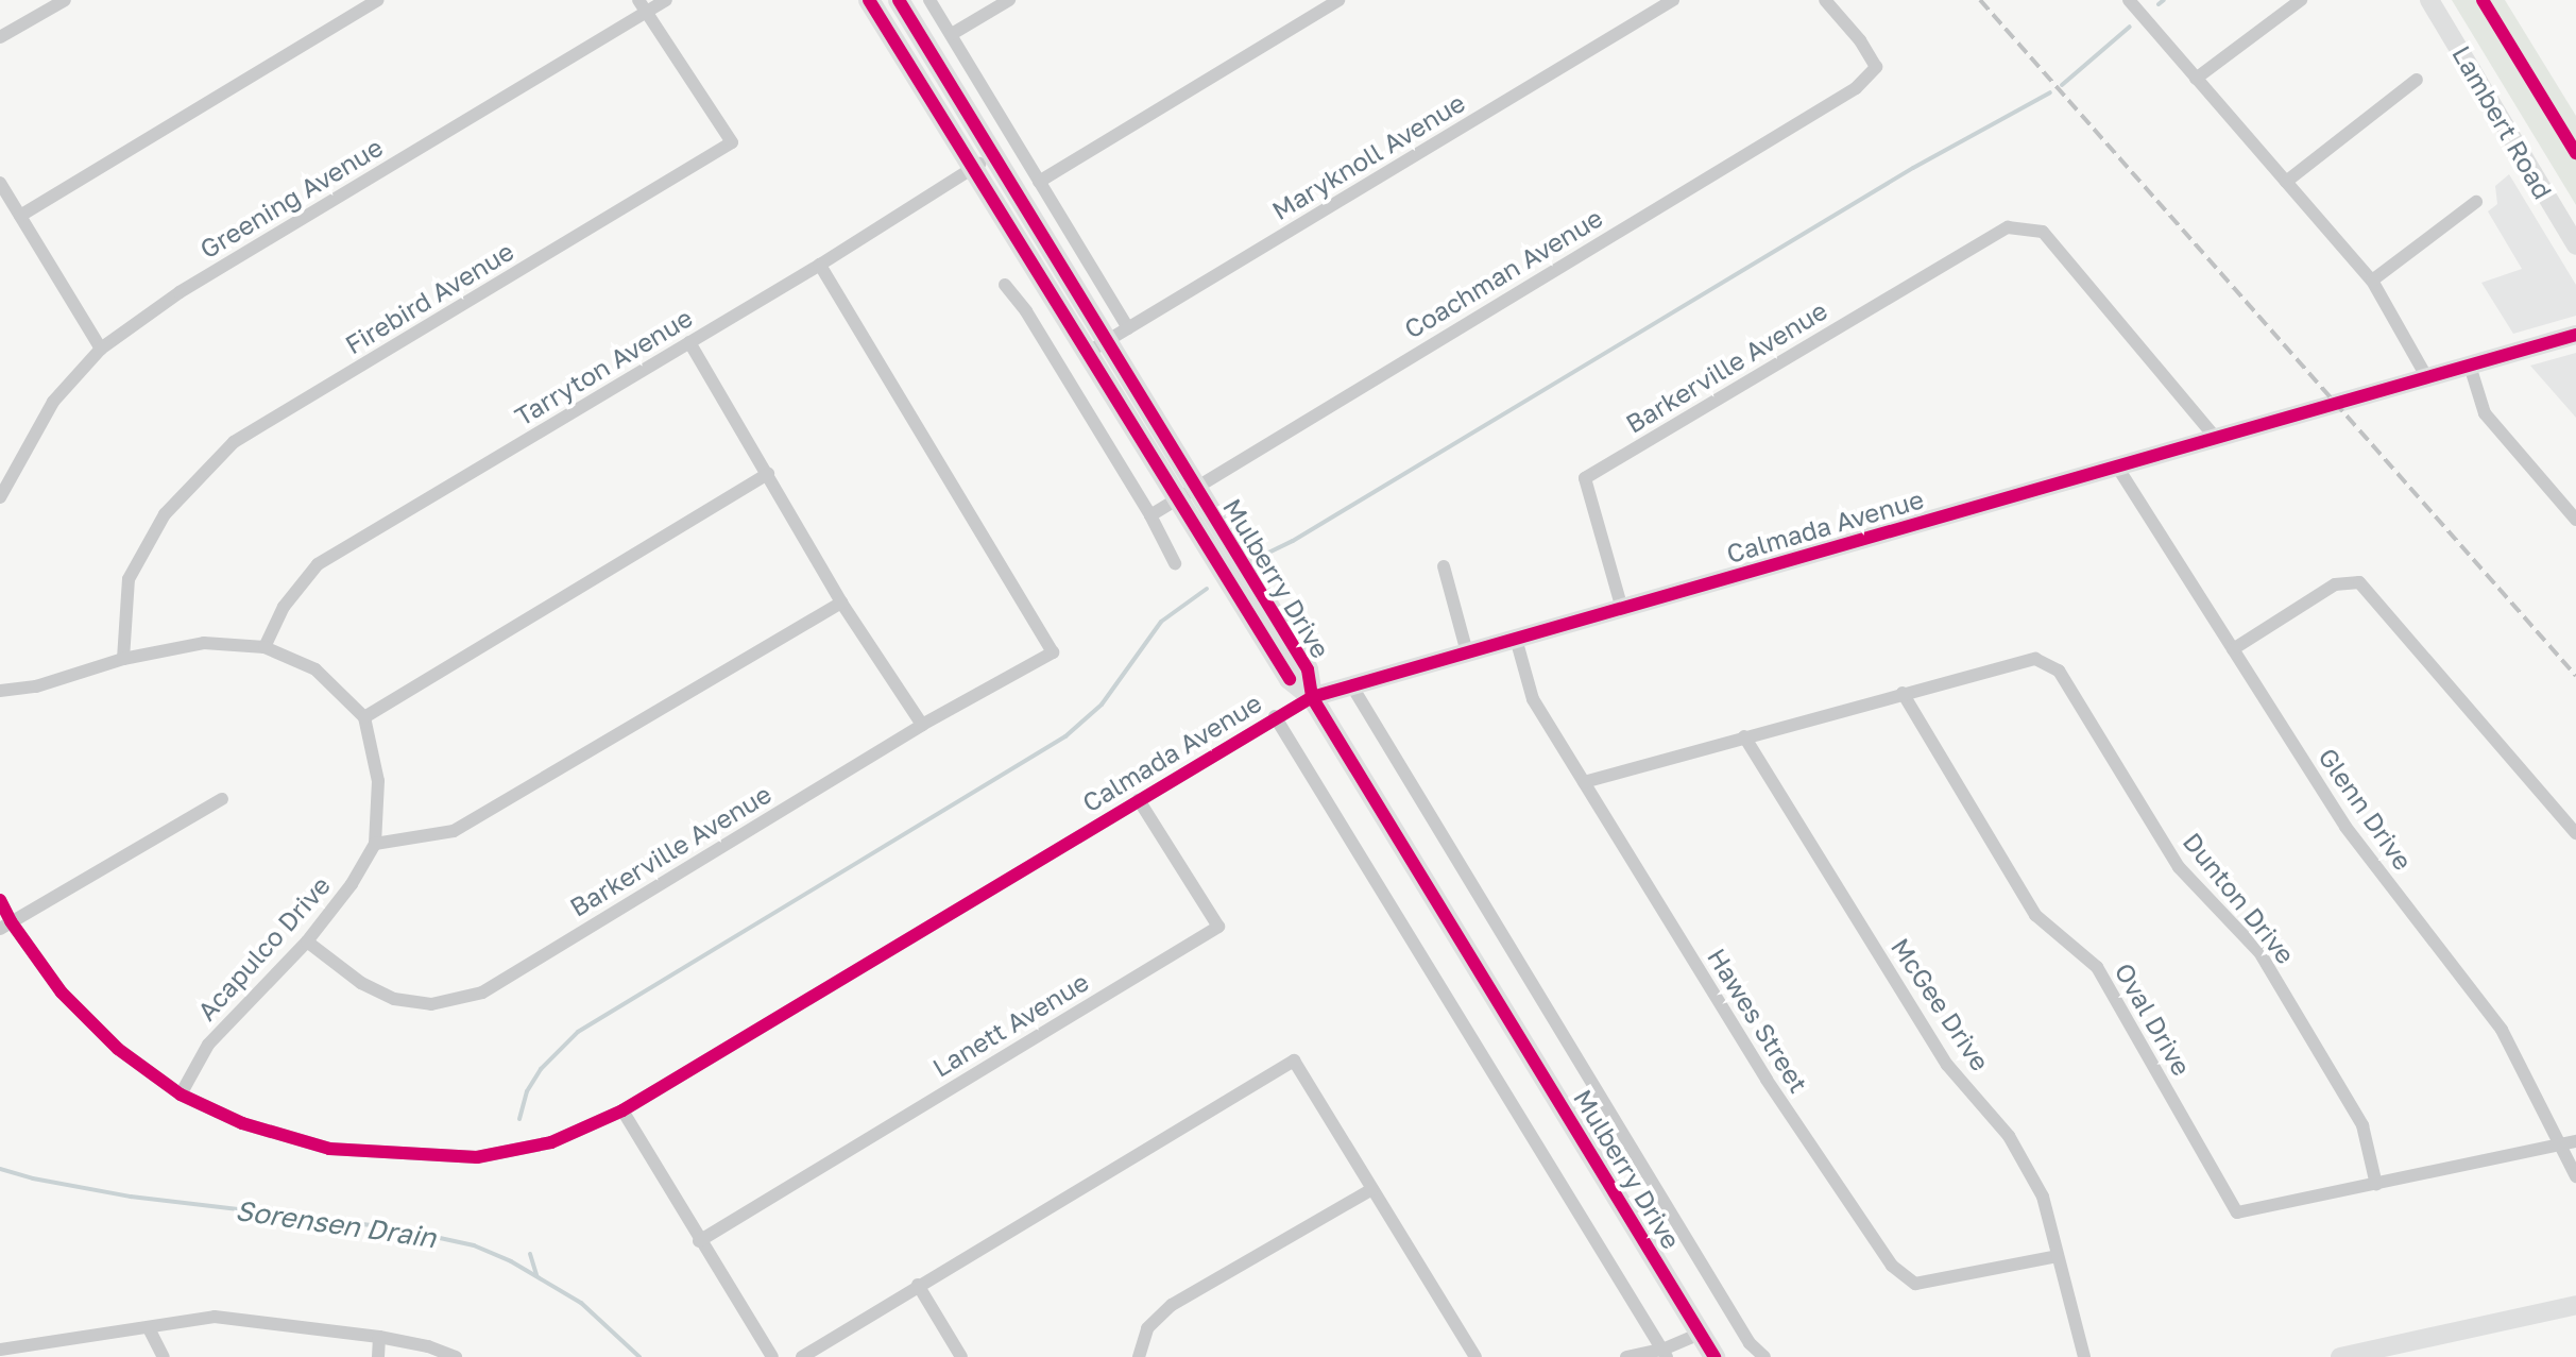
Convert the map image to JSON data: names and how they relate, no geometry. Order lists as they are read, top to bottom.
{
  "streets": {
    "main road": ["Mulberry Drive"],
    "street": [
      "Lambert Road",
      "Maryknoll Avenue",
      "Greening Avenue",
      "Coachman Avenue",
      "Firebird Avenue",
      "Tarryton Avenue",
      "Barkerville Avenue",
      "Calmada Avenue",
      "Glenn Drive",
      "Dunton Drive",
      "Acapulco Drive",
      "McGee Drive",
      "Oval Drive",
      "Hawes Street",
      "Lanett Avenue"
    ]
  },
  "crossings": [
    ["Maryknoll Avenue", "Mulberry Drive"],
    ["Greening Avenue", "Firebird Avenue"],
    ["Coachman Avenue", "Mulberry Drive"],
    ["Tarryton Avenue", "Barkerville Avenue"],
    ["Tarryton Avenue", "Mulberry Drive"],
    ["Barkerville Avenue", "Calmada Avenue"],
    ["Barkerville Avenue", "Acapulco Drive"],
    ["Calmada Avenue", "Mulberry Drive"],
    ["Calmada Avenue", "Glenn Drive"],
    ["Calmada Avenue", "Acapulco Drive"],
    ["Calmada Avenue", "Hawes Street"],
    ["Calmada Avenue", "Lanett Avenue"],
    ["Dunton Drive", "Oval Drive"],
    ["McGee Drive", "Hawes Street"]
  ],
  "water": ["Sorensen Drain"]
}
